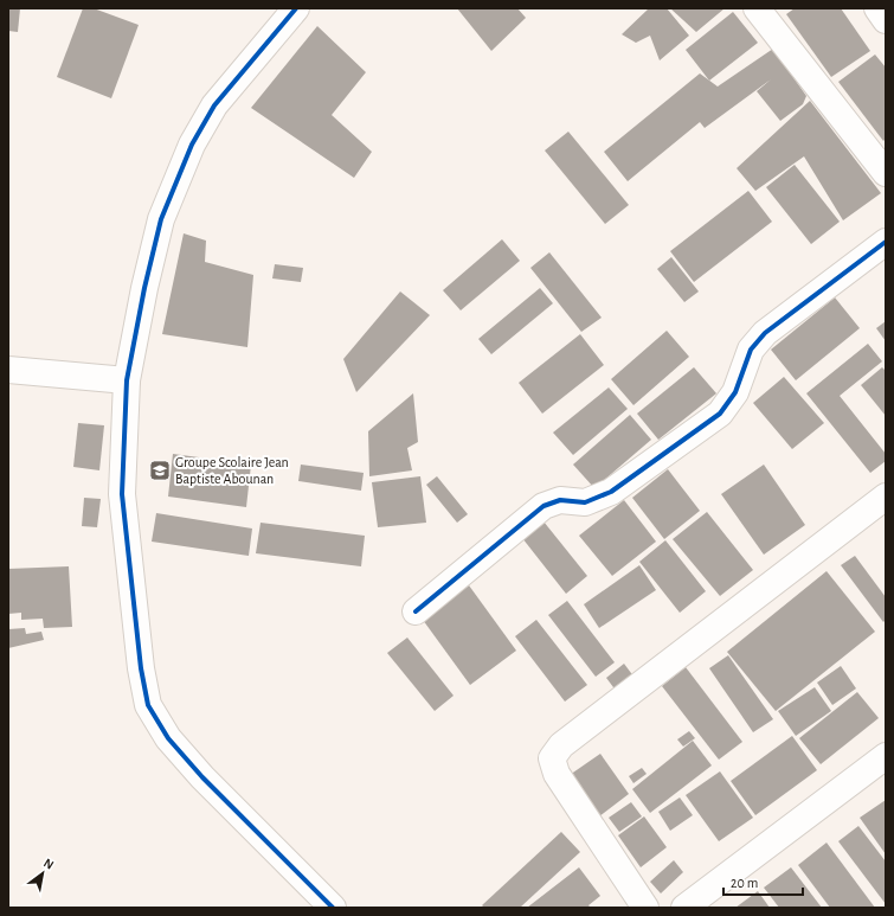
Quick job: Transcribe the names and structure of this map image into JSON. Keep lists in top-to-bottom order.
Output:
{
  "places": {
    "school or university": ["Groupe Scolaire Jean Baptiste Abounan"]
  },
  "scale_bar": "20 m",
  "north": "top right"
}
